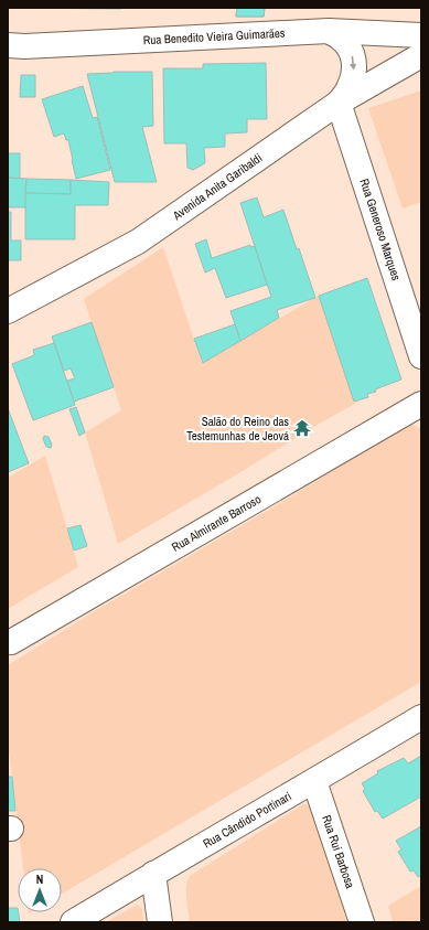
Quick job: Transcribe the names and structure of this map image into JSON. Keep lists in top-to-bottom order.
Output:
{
  "streets": {
    "street": [
      "Rua Benedito Vieira Guimarães",
      "Avenida Anita Garibaldi",
      "Rua Generoso Marques",
      "Rua Almirante Barroso",
      "Rua Cândido Portinari",
      "Rua Rui Barbosa"
    ]
  },
  "crossings": [
    ["Avenida Anita Garibaldi", "Rua Generoso Marques"],
    ["Rua Cândido Portinari", "Rua Rui Barbosa"]
  ],
  "places": {
    "temple": ["Salão do Reino das Testemunhas de Jeová"]
  },
  "north": "top"
}
